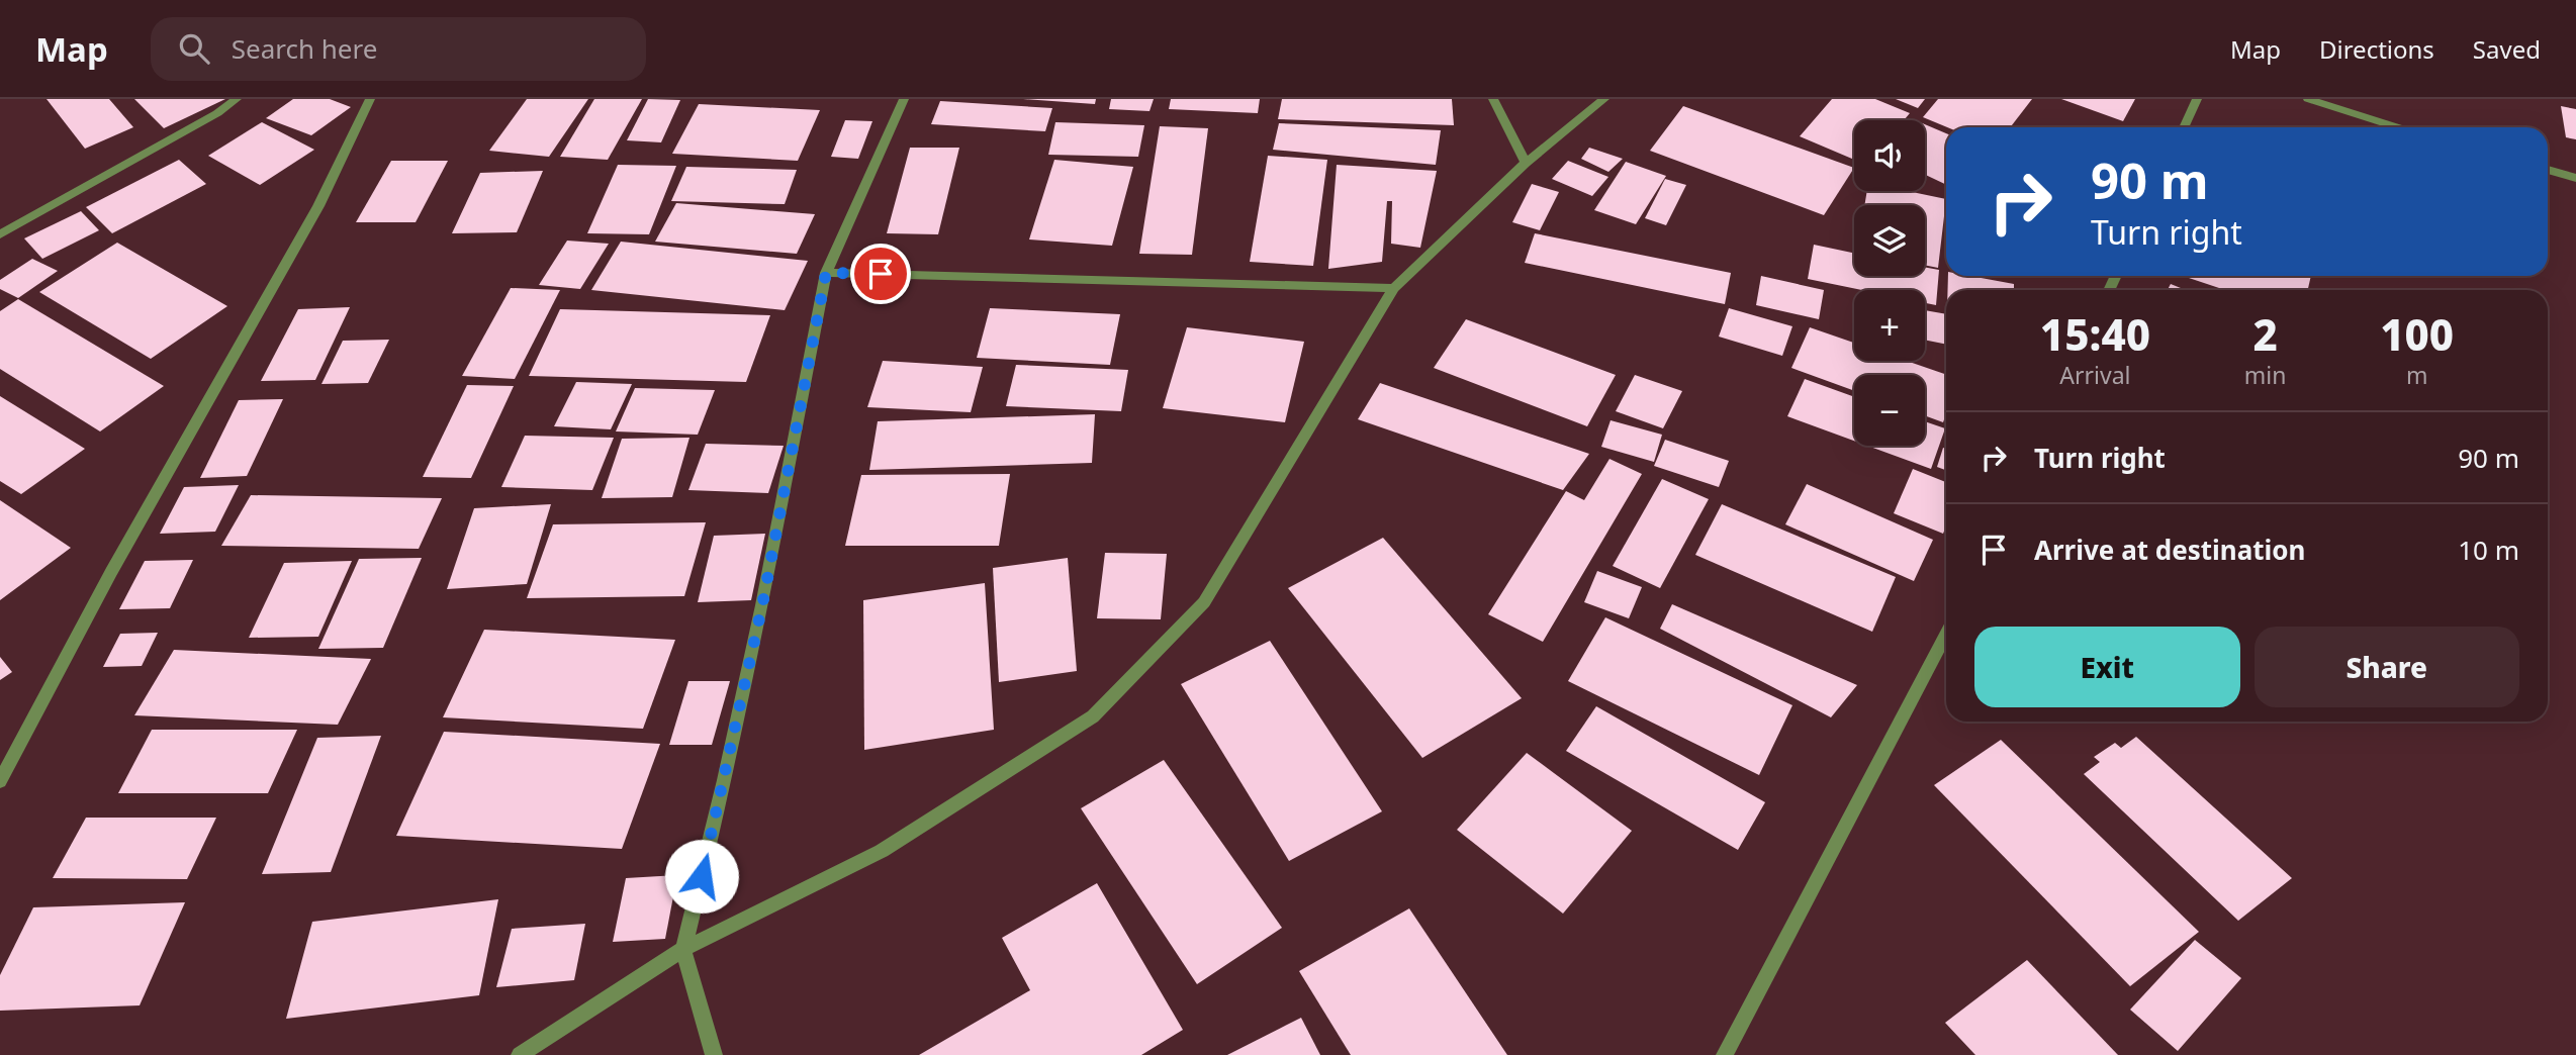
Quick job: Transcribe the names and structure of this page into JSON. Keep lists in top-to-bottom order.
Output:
{
  "page": {
    "header": "Map",
    "search": "Search here",
    "nav": ["Map", "Directions", "Saved"],
    "map_buttons": ["+", "−"],
    "turn": ["90 m", "Turn right"],
    "eta": [
      "15:40",
      "Arrival",
      "2",
      "min",
      "100",
      "m"
    ],
    "list": [
      {
        "name": "Turn right",
        "value": "90 m"
      },
      {
        "name": "Arrive at destination",
        "value": "10 m"
      }
    ],
    "buttons": ["Exit", "Share"]
  }
}
